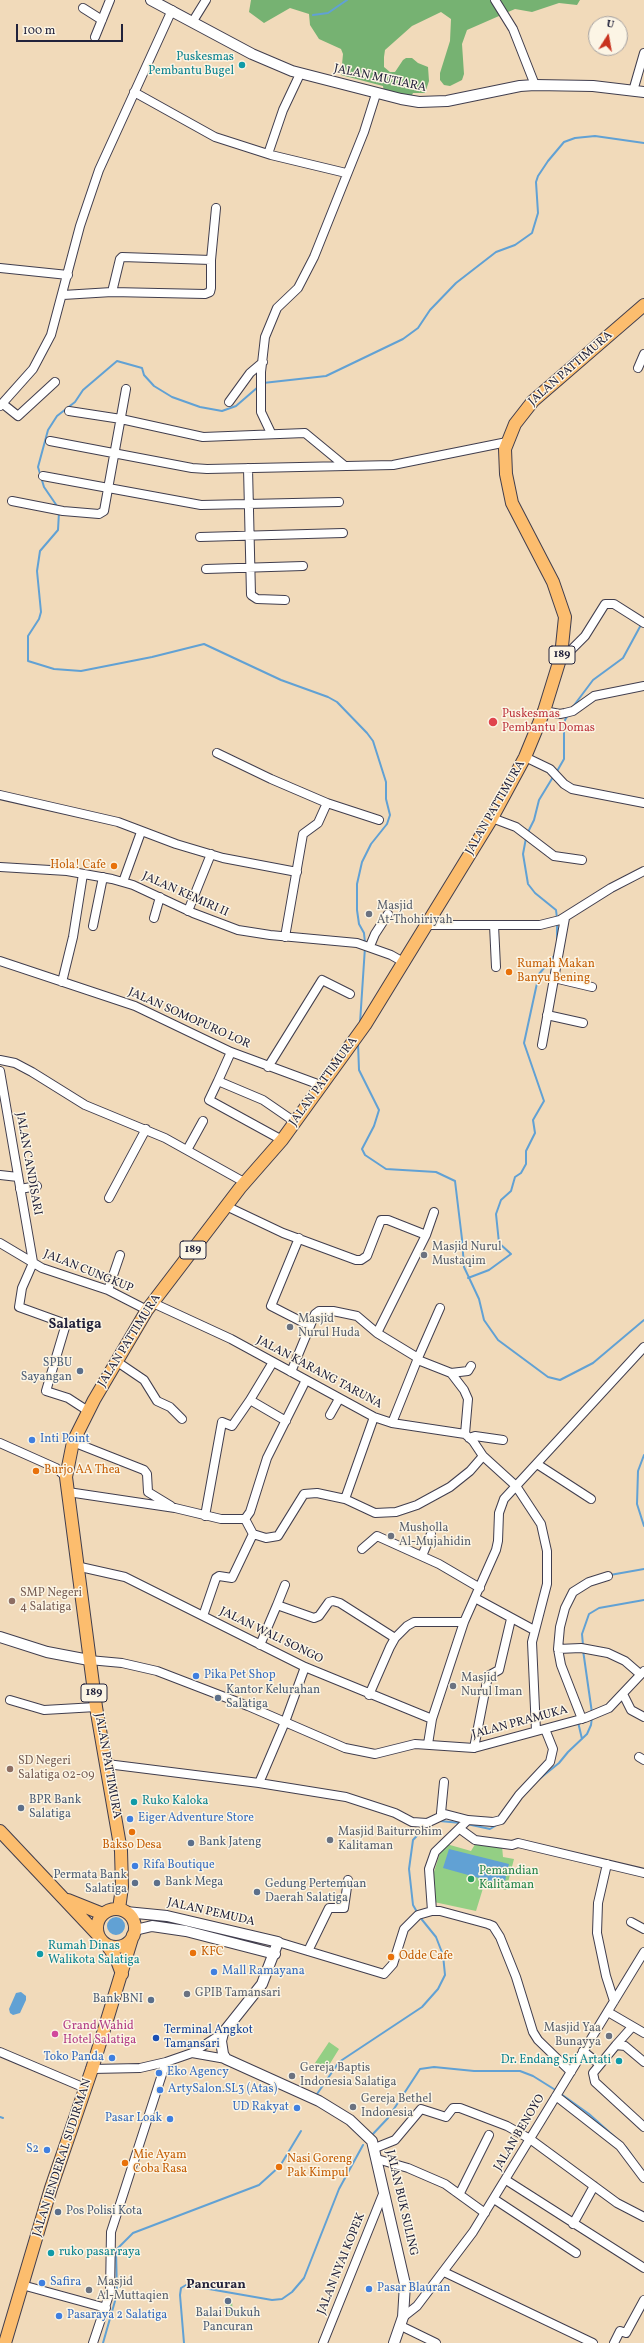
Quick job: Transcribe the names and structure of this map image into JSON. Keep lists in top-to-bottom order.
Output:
{
  "streets": {
    "main road": ["JALAN PATTIMURA", "189", "JALAN JENDERAL SUDIRMAN"],
    "street": [
      "JALAN MUTIARA",
      "JALAN KEMIRI II",
      "JALAN SOMOPURO LOR",
      "JALAN CANDISARI",
      "JALAN CUNGKUP",
      "JALAN KARANG TARUNA",
      "JALAN WALI SONGO",
      "JALAN PRAMUKA",
      "JALAN PEMUDA",
      "JALAN BENOYO",
      "JALAN BUK SULING",
      "JALAN NYAI KOPEK"
    ]
  },
  "crossings": [
    ["JALAN PATTIMURA", "JALAN KEMIRI II"],
    ["JALAN PATTIMURA", "JALAN SOMOPURO LOR"],
    ["JALAN PATTIMURA", "JALAN CUNGKUP"],
    ["JALAN PATTIMURA", "JALAN KARANG TARUNA"],
    ["JALAN PATTIMURA", "JALAN WALI SONGO"],
    ["JALAN PATTIMURA", "JALAN PRAMUKA"],
    ["JALAN PATTIMURA", "JALAN PEMUDA"],
    ["JALAN PATTIMURA", "JALAN JENDERAL SUDIRMAN"],
    ["JALAN CANDISARI", "JALAN CUNGKUP"],
    ["JALAN CUNGKUP", "JALAN KARANG TARUNA"],
    ["JALAN PEMUDA", "JALAN JENDERAL SUDIRMAN"],
    ["JALAN BENOYO", "JALAN BUK SULING"],
    ["JALAN BUK SULING", "JALAN NYAI KOPEK"]
  ],
  "districts": ["Salatiga", "Pancuran"],
  "places": [
    "Puskesmas Pembantu Bugel",
    "Puskesmas Pembantu Domas",
    "Hola! Cafe",
    "Masjid At-Thohiriyah",
    "Rumah Makan Banyu Bening",
    "Masjid Nurul Mustaqim",
    "Masjid Nurul Huda",
    "SPBU Sayangan",
    "Inti Point",
    "Burjo AA Thea",
    "Musholla Al-Mujahidin",
    "SMP Negeri 4 Salatiga",
    "Pika Pet Shop",
    "Masjid Nurul Iman",
    "Kantor Kelurahan Salatiga",
    "SD Negeri Salatiga 02-09",
    "Ruko Kaloka",
    "BPR Bank Salatiga",
    "Eiger Adventure Store",
    "Bakso Desa",
    "Masjid Baiturrohim Kalitaman",
    "Bank Jateng",
    "Rifa Boutique",
    "Pemandian Kalitaman",
    "Permata Bank Salatiga",
    "Bank Mega",
    "Gedung Pertemuan Daerah Salatiga",
    "KFC",
    "Rumah Dinas Walikota Salatiga",
    "Odde Cafe",
    "Mall Ramayana",
    "GPIB Tamansari",
    "Bank BNI",
    "Grand Wahid Hotel Salatiga",
    "Masjid Yaa Bunayya",
    "Terminal Angkot Tamansari",
    "Toko Panda",
    "Dr. Endang Sri Artati",
    "Eko Agency",
    "Gereja Baptis Indonesia Salatiga",
    "ArtySalon.SL3 (Atas)",
    "Gereja Bethel Indonesia",
    "UD Rakyat",
    "Pasar Loak",
    "S2",
    "Mie Ayam Coba Rasa",
    "Nasi Goreng Pak Kimpul",
    "Pos Polisi Kota",
    "ruko pasar raya",
    "Safira",
    "Pasar Blauran",
    "Masjid Al-Muttaqien",
    "Balai Dukuh Pancuran",
    "Pasaraya 2 Salatiga"
  ],
  "scale_bar": "100 m",
  "north": "top"
}
